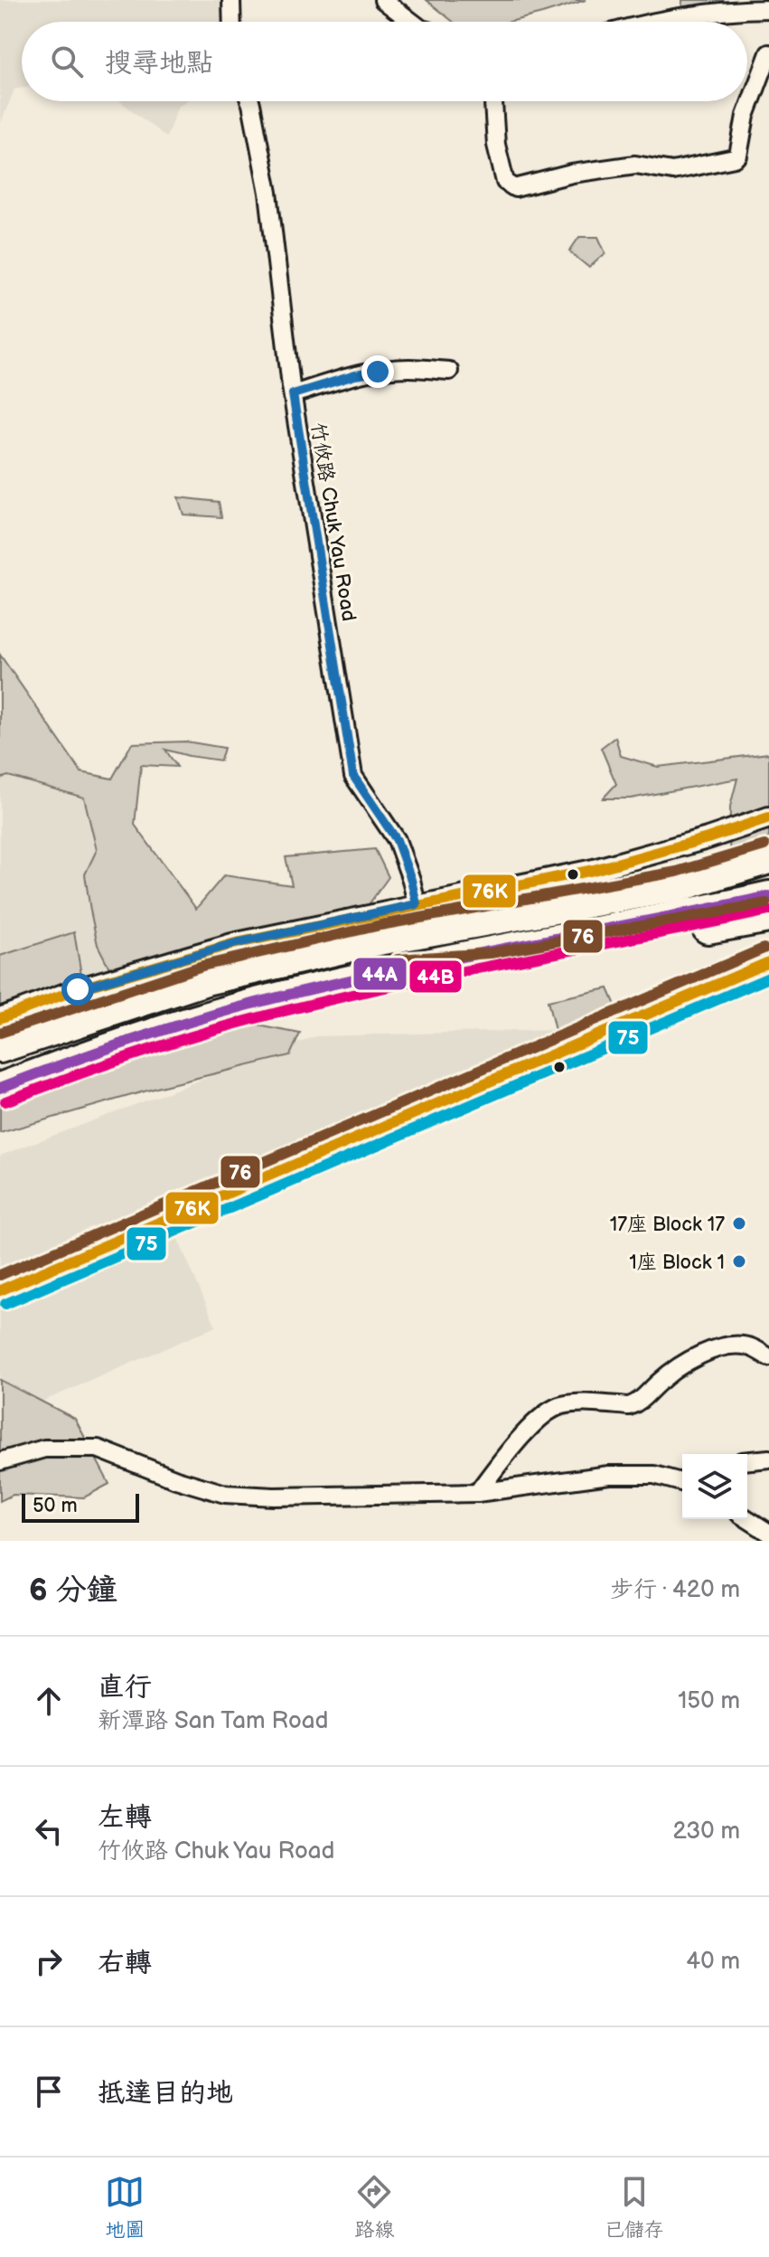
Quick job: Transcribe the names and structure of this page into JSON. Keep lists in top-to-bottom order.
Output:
{
  "streets": {
    "street": ["竹攸路 Chuk Yau Road"]
  },
  "places": ["17座 Block 17", "1座 Block 1"],
  "lines": [
    "transit line 76K",
    "transit line 76",
    "transit line 44A",
    "transit line 44B",
    "transit line 75"
  ],
  "scale_bar": "50 m",
  "page": {
    "search": "搜尋地點",
    "scale": "50 m",
    "heading": ["6 分鐘", "步行 · 420 m"],
    "list": [
      ["直行", "新潭路 San Tam Road", "150 m"],
      ["左轉", "竹攸路 Chuk Yau Road", "230 m"],
      ["右轉", "40 m"],
      "抵達目的地"
    ],
    "nav": ["地圖", "路線", "已儲存"]
  }
}
